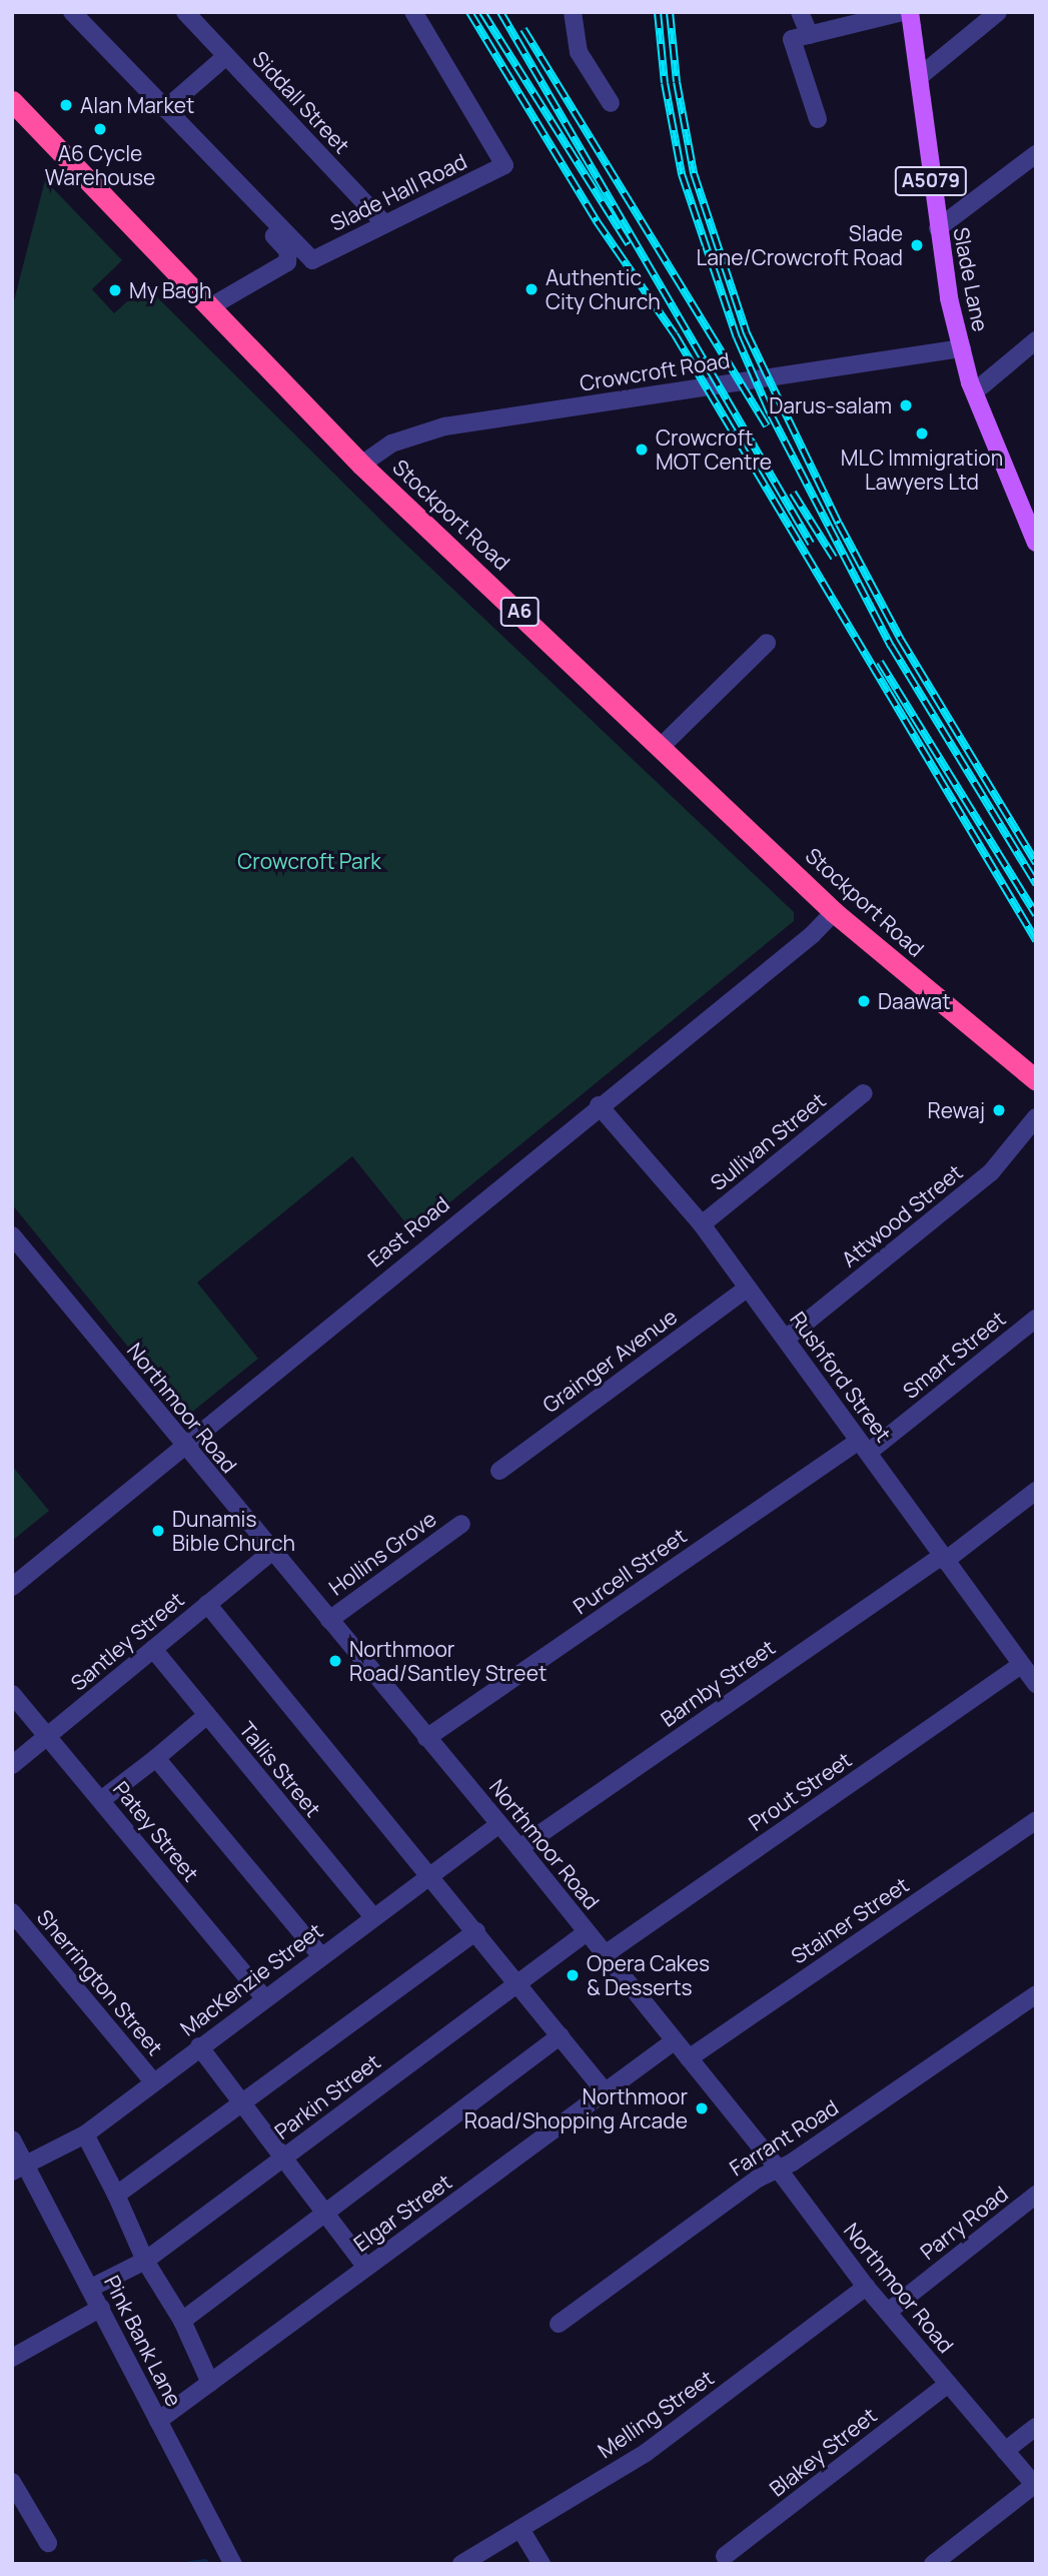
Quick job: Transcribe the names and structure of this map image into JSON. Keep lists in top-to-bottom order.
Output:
{
  "streets": {
    "highway": ["Stockport Road", "A6"],
    "main road": ["A5079", "Slade Lane"],
    "street": [
      "Siddall Street",
      "Slade Hall Road",
      "Crowcroft Road",
      "Sullivan Street",
      "Attwood Street",
      "East Road",
      "Smart Street",
      "Grainger Avenue",
      "Rushford Street",
      "Northmoor Road",
      "Hollins Grove",
      "Purcell Street",
      "Santley Street",
      "Barnby Street",
      "Tallis Street",
      "Prout Street",
      "Patey Street",
      "Stainer Street",
      "MacKenzie Street",
      "Sherrington Street",
      "Parkin Street",
      "Farrant Road",
      "Elgar Street",
      "Parry Road",
      "Pink Bank Lane",
      "Melling Street",
      "Blakey Street"
    ]
  },
  "crossings": [
    ["Siddall Street", "Slade Hall Road"],
    ["Slade Lane", "Crowcroft Road"],
    ["Crowcroft Road", "Stockport Road"],
    ["Stockport Road", "East Road"],
    ["Sullivan Street", "Rushford Street"],
    ["Attwood Street", "Rushford Street"],
    ["East Road", "Rushford Street"],
    ["East Road", "Northmoor Road"],
    ["Smart Street", "Rushford Street"],
    ["Smart Street", "Purcell Street"],
    ["Grainger Avenue", "Rushford Street"],
    ["Rushford Street", "Purcell Street"],
    ["Rushford Street", "Barnby Street"],
    ["Rushford Street", "Prout Street"],
    ["Northmoor Road", "Hollins Grove"],
    ["Northmoor Road", "Purcell Street"],
    ["Northmoor Road", "Santley Street"],
    ["Northmoor Road", "Barnby Street"],
    ["Northmoor Road", "Prout Street"],
    ["Northmoor Road", "Stainer Street"],
    ["Northmoor Road", "MacKenzie Street"],
    ["Northmoor Road", "Parkin Street"],
    ["Northmoor Road", "Farrant Road"],
    ["Northmoor Road", "Elgar Street"],
    ["Northmoor Road", "Parry Road"],
    ["Northmoor Road", "Melling Street"],
    ["Northmoor Road", "Blakey Street"],
    ["Santley Street", "Tallis Street"],
    ["Santley Street", "Patey Street"],
    ["Tallis Street", "MacKenzie Street"],
    ["Patey Street", "MacKenzie Street"],
    ["MacKenzie Street", "Sherrington Street"],
    ["MacKenzie Street", "Pink Bank Lane"],
    ["Parkin Street", "Pink Bank Lane"],
    ["Elgar Street", "Pink Bank Lane"]
  ],
  "parks": ["Crowcroft Park"],
  "places": [
    "Alan Market",
    "A6 Cycle Warehouse",
    "Slade Lane/Crowcroft Road",
    "Authentic City Church",
    "My Bagh",
    "Darus-salam",
    "MLC Immigration Lawyers Ltd",
    "Crowcroft MOT Centre",
    "Daawat",
    "Rewaj",
    "Dunamis Bible Church",
    "Northmoor Road/Santley Street",
    "Opera Cakes & Desserts",
    "Northmoor Road/Shopping Arcade"
  ]
}
